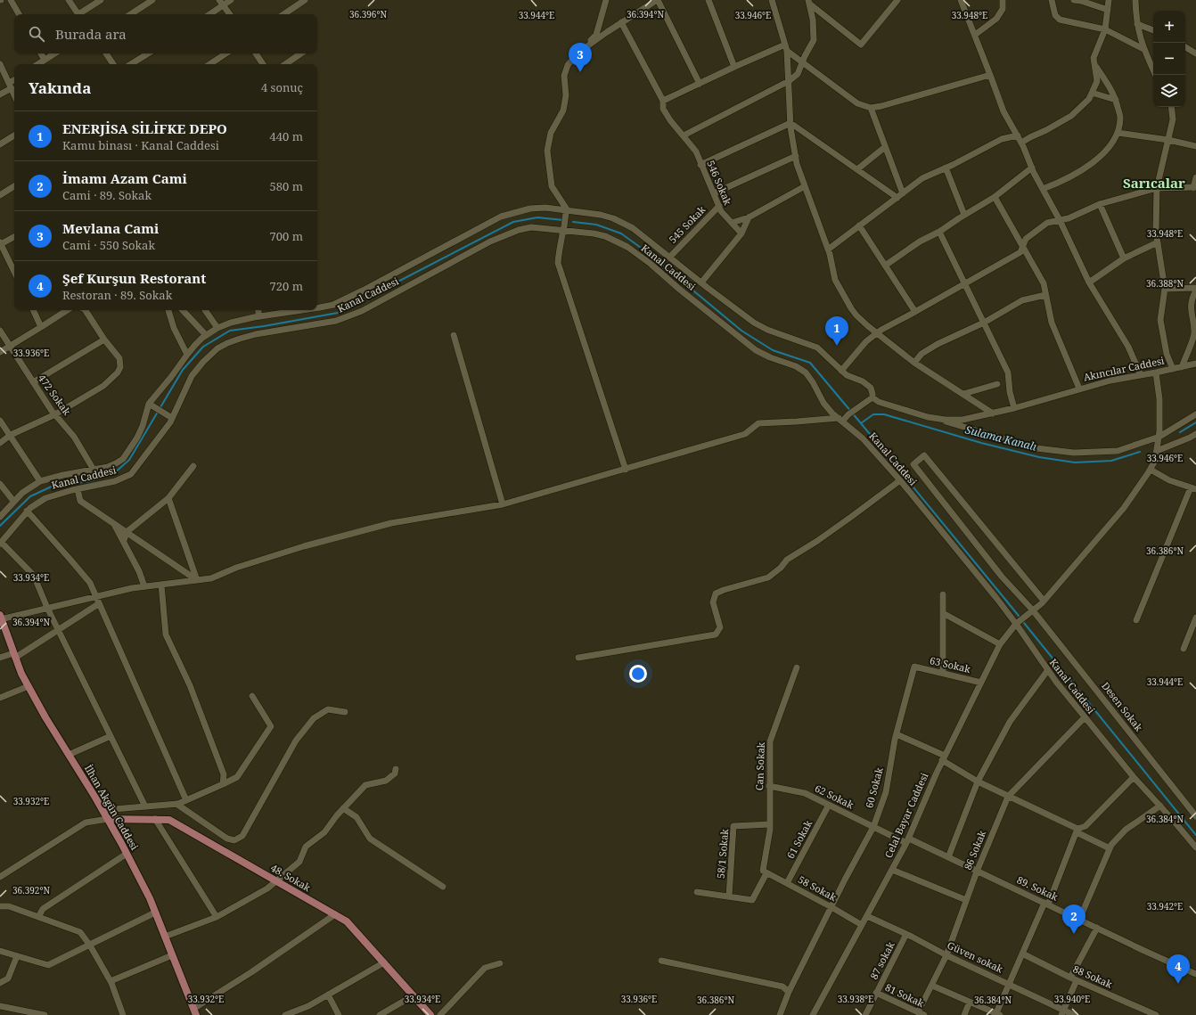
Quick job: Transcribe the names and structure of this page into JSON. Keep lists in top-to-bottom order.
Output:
{
  "streets": {
    "main road": ["İlhan Akgün Caddesi", "48. Sokak"],
    "street": [
      "546 Sokak",
      "545 Sokak",
      "Kanal Caddesi",
      "Akıncılar Caddesi",
      "472 Sokak",
      "63 Sokak",
      "Desen Sokak",
      "Can Sokak",
      "60 Sokak",
      "62 Sokak",
      "Celal Bayar Caddesi",
      "61 Sokak",
      "86 Sokak",
      "58/1 Sokak",
      "58 Sokak",
      "89. Sokak",
      "Güven sokak",
      "87 sokak",
      "88 Sokak",
      "81 Sokak"
    ]
  },
  "crossings": [
    ["546 Sokak", "545 Sokak"],
    ["Kanal Caddesi", "Celal Bayar Caddesi"],
    ["Kanal Caddesi", "86 Sokak"],
    ["Akıncılar Caddesi", "Celal Bayar Caddesi"],
    ["63 Sokak", "60 Sokak"],
    ["63 Sokak", "Celal Bayar Caddesi"],
    ["Desen Sokak", "Celal Bayar Caddesi"],
    ["Can Sokak", "62 Sokak"],
    ["Can Sokak", "58/1 Sokak"],
    ["Can Sokak", "58 Sokak"],
    ["60 Sokak", "62 Sokak"],
    ["60 Sokak", "58 Sokak"],
    ["62 Sokak", "Celal Bayar Caddesi"],
    ["62 Sokak", "61 Sokak"],
    ["62 Sokak", "89. Sokak"],
    ["İlhan Akgün Caddesi", "48. Sokak"],
    ["Celal Bayar Caddesi", "58 Sokak"],
    ["Celal Bayar Caddesi", "89. Sokak"],
    ["Celal Bayar Caddesi", "Güven sokak"],
    ["61 Sokak", "58 Sokak"],
    ["86 Sokak", "89. Sokak"],
    ["86 Sokak", "Güven sokak"],
    ["86 Sokak", "81 Sokak"],
    ["Güven sokak", "87 sokak"],
    ["87 sokak", "81 Sokak"]
  ],
  "districts": ["Sarıcalar"],
  "water": ["Sulama Kanalı"],
  "page": {
    "map_buttons": ["+", "−"],
    "search": "Burada ara",
    "pins": [
      "3",
      "1",
      "2",
      "4"
    ],
    "heading": ["Yakında", "4 sonuç"],
    "list": [
      {
        "mark": "1",
        "name": "ENERJİSA SİLİFKE DEPO",
        "note": "Kamu binası · Kanal Caddesi",
        "value": "440 m"
      },
      {
        "mark": "2",
        "name": "İmamı Azam Cami",
        "note": "Cami · 89. Sokak",
        "value": "580 m"
      },
      {
        "mark": "3",
        "name": "Mevlana Cami",
        "note": "Cami · 550 Sokak",
        "value": "700 m"
      },
      {
        "mark": "4",
        "name": "Şef Kurşun Restorant",
        "note": "Restoran · 89. Sokak",
        "value": "720 m"
      }
    ]
  },
  "coordinates": [
    "36.396°N",
    "36.394°N",
    "33.944°E",
    "33.946°E",
    "33.948°E",
    "36.388°N",
    "33.936°E",
    "36.386°N",
    "33.934°E",
    "33.932°E",
    "36.384°N",
    "36.392°N",
    "33.942°E",
    "33.938°E",
    "33.940°E"
  ]
}
